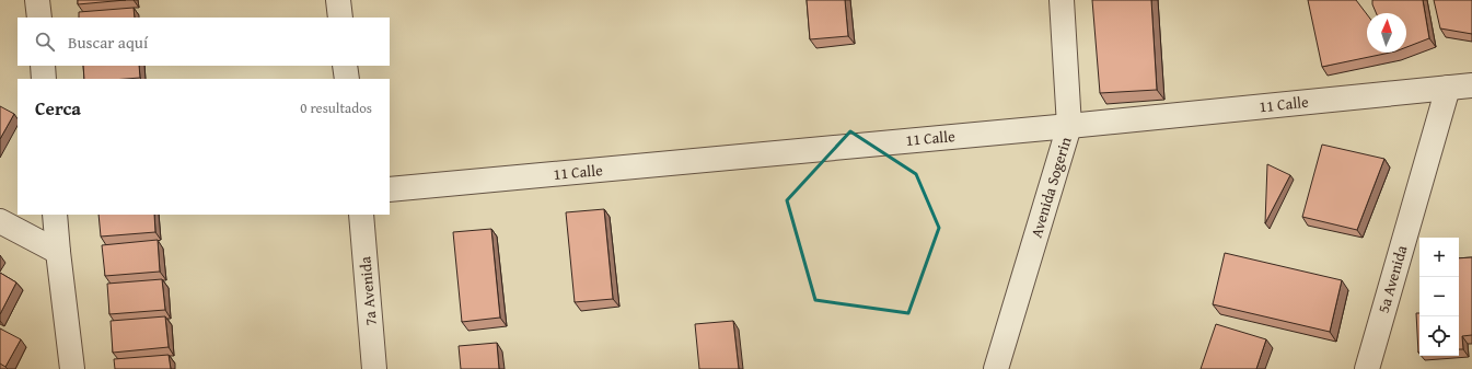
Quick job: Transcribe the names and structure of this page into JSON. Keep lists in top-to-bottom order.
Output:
{
  "streets": {
    "street": [
      "11 Calle",
      "Avenida Sogerin",
      "5a Avenida",
      "7a Avenida"
    ]
  },
  "crossings": [
    ["11 Calle", "Avenida Sogerin"],
    ["11 Calle", "5a Avenida"]
  ],
  "north": "top",
  "page": {
    "search": "Buscar aquí",
    "heading": ["Cerca", "0 resultados"],
    "map_buttons": ["+", "−"]
  }
}
